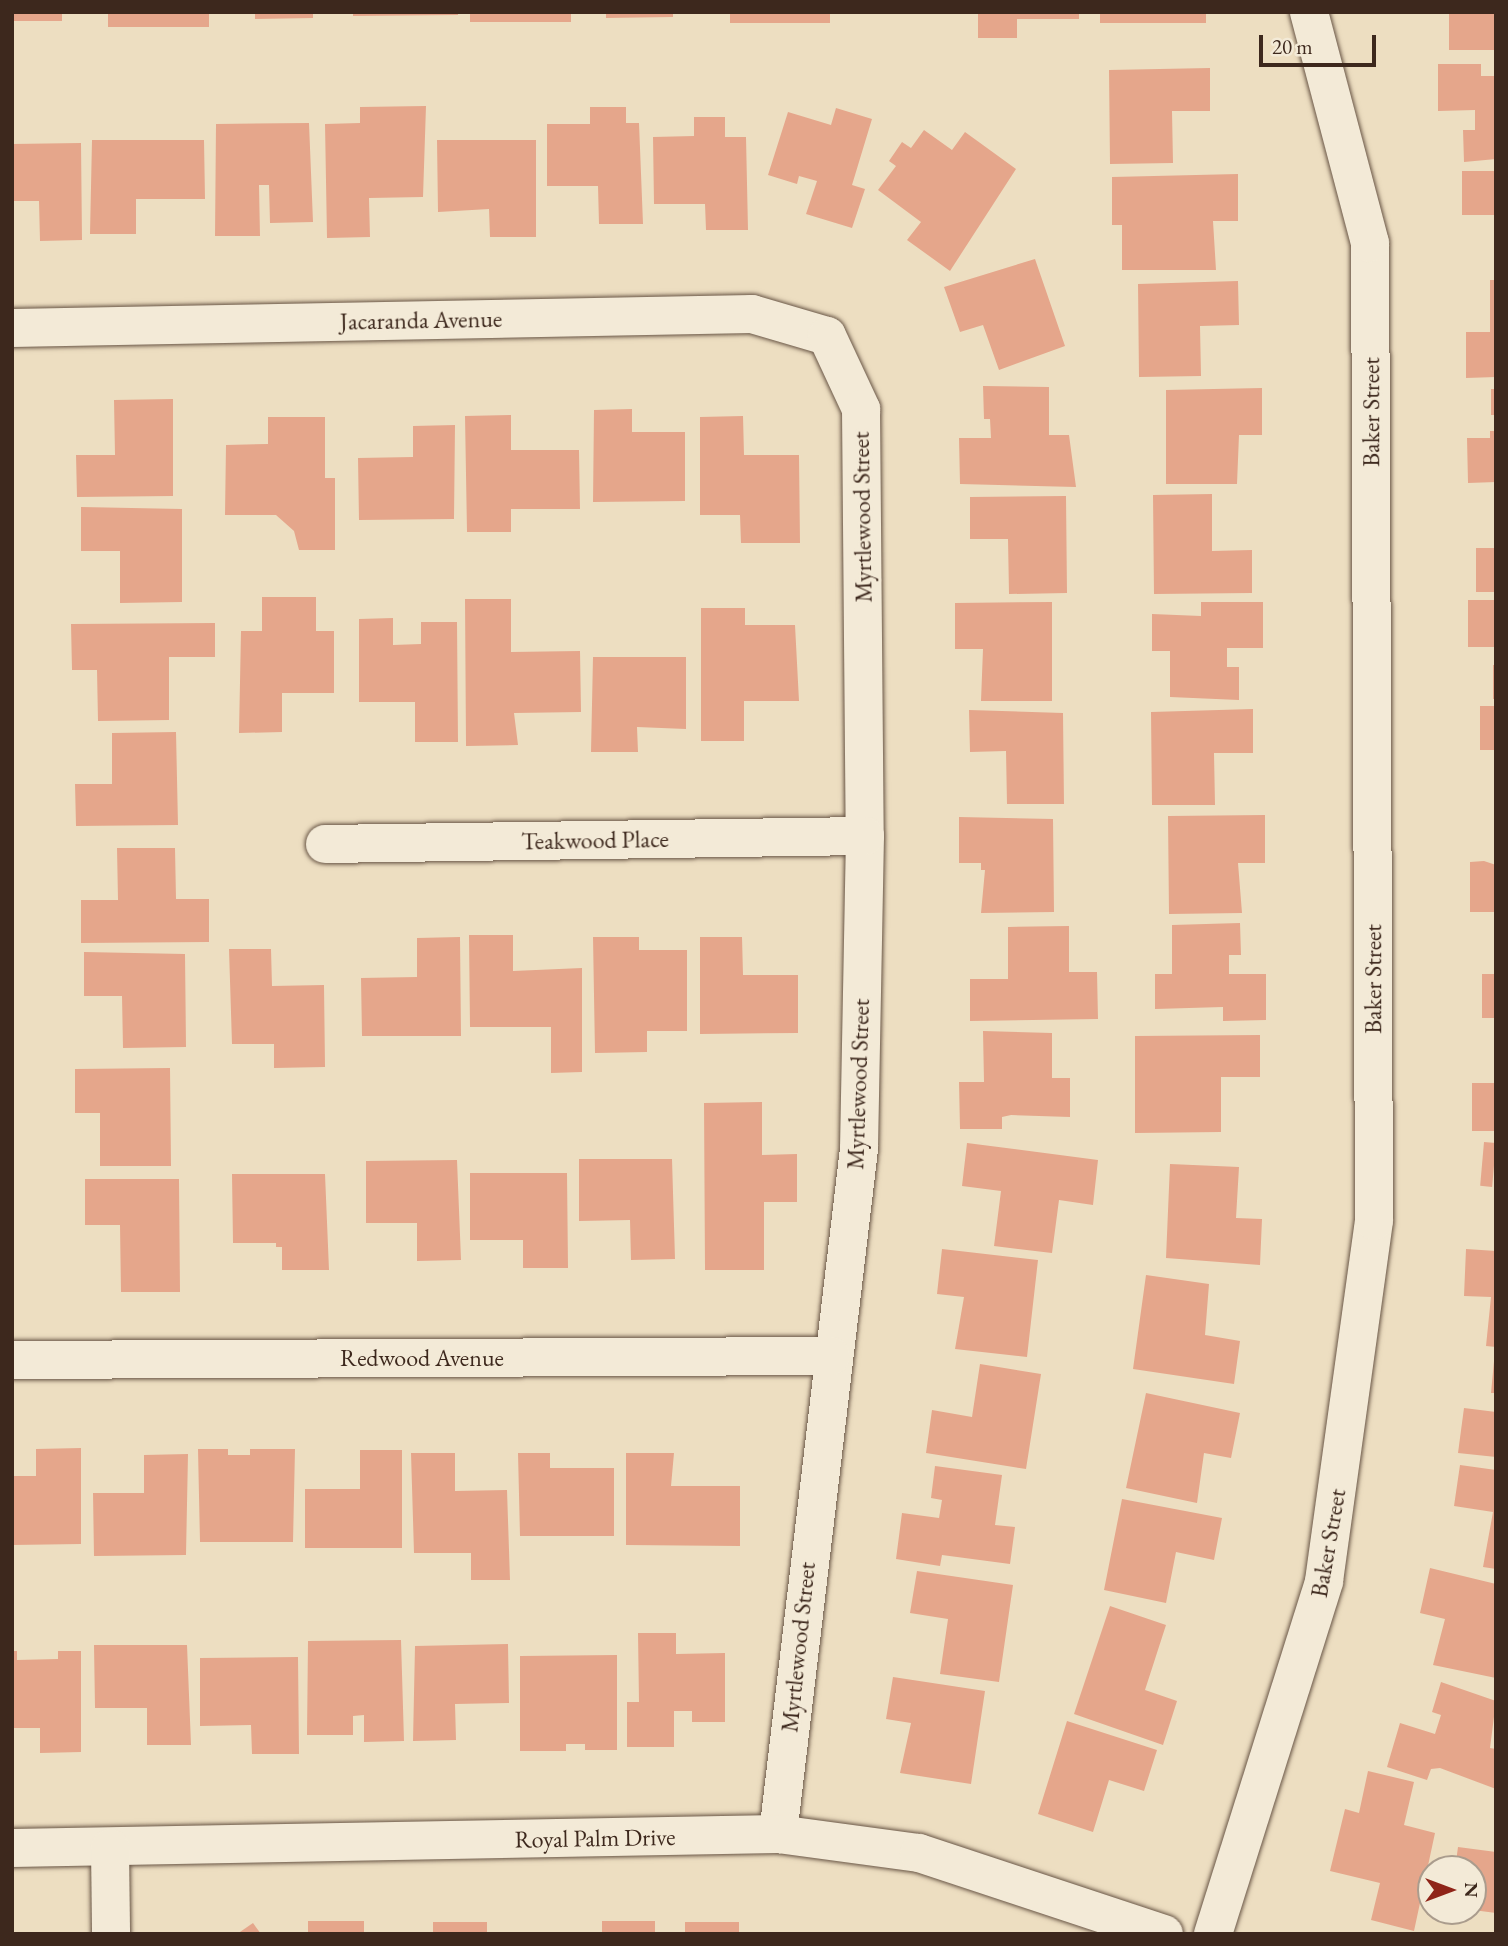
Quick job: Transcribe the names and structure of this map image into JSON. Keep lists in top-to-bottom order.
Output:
{
  "streets": {
    "street": [
      "Jacaranda Avenue",
      "Baker Street",
      "Myrtlewood Street",
      "Teakwood Place",
      "Redwood Avenue",
      "Royal Palm Drive"
    ]
  },
  "crossings": [
    ["Jacaranda Avenue", "Myrtlewood Street"],
    ["Myrtlewood Street", "Teakwood Place"],
    ["Myrtlewood Street", "Redwood Avenue"],
    ["Myrtlewood Street", "Royal Palm Drive"]
  ],
  "scale_bar": "20 m",
  "north": "right"
}
